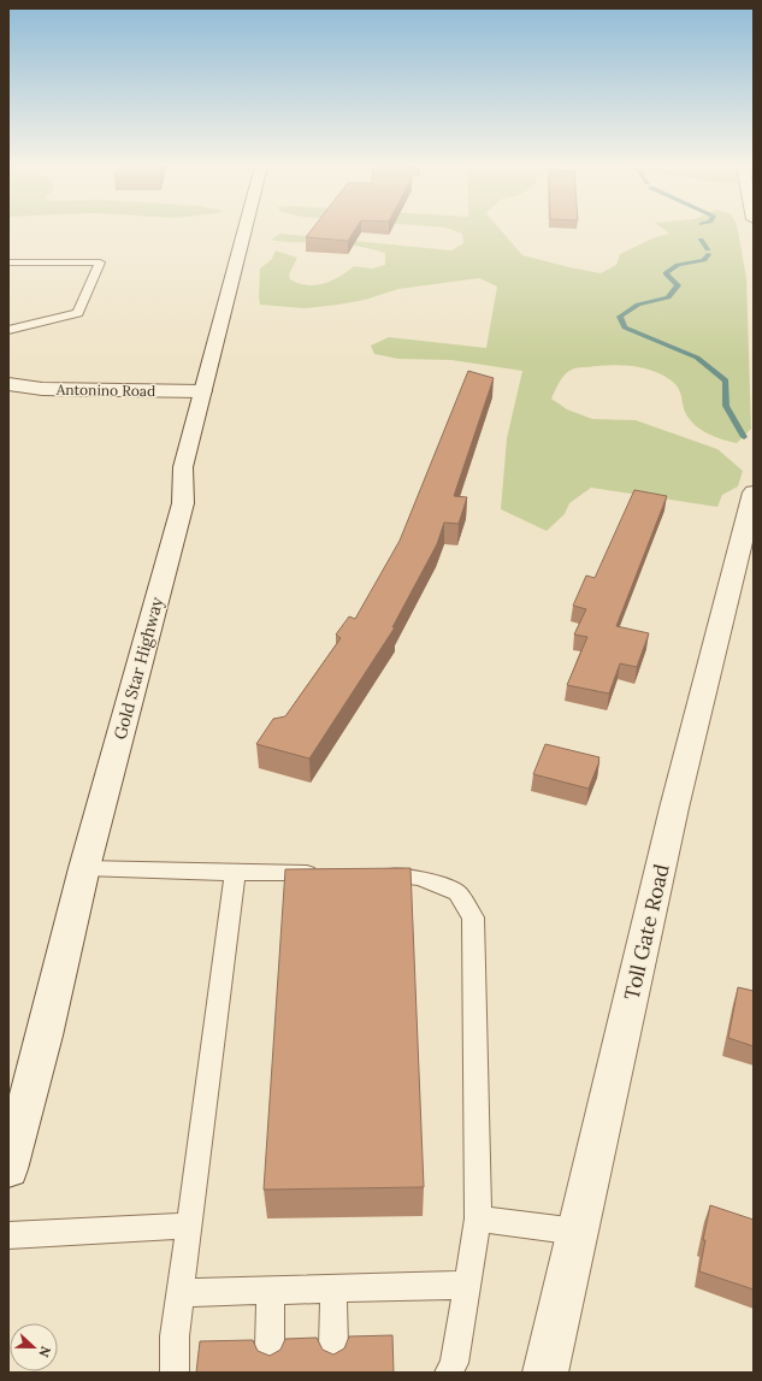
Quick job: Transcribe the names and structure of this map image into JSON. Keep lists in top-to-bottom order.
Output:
{
  "streets": {
    "main road": ["Antonino Road", "Gold Star Highway", "Toll Gate Road"]
  },
  "crossings": [
    ["Antonino Road", "Gold Star Highway"]
  ],
  "north": "right"
}
